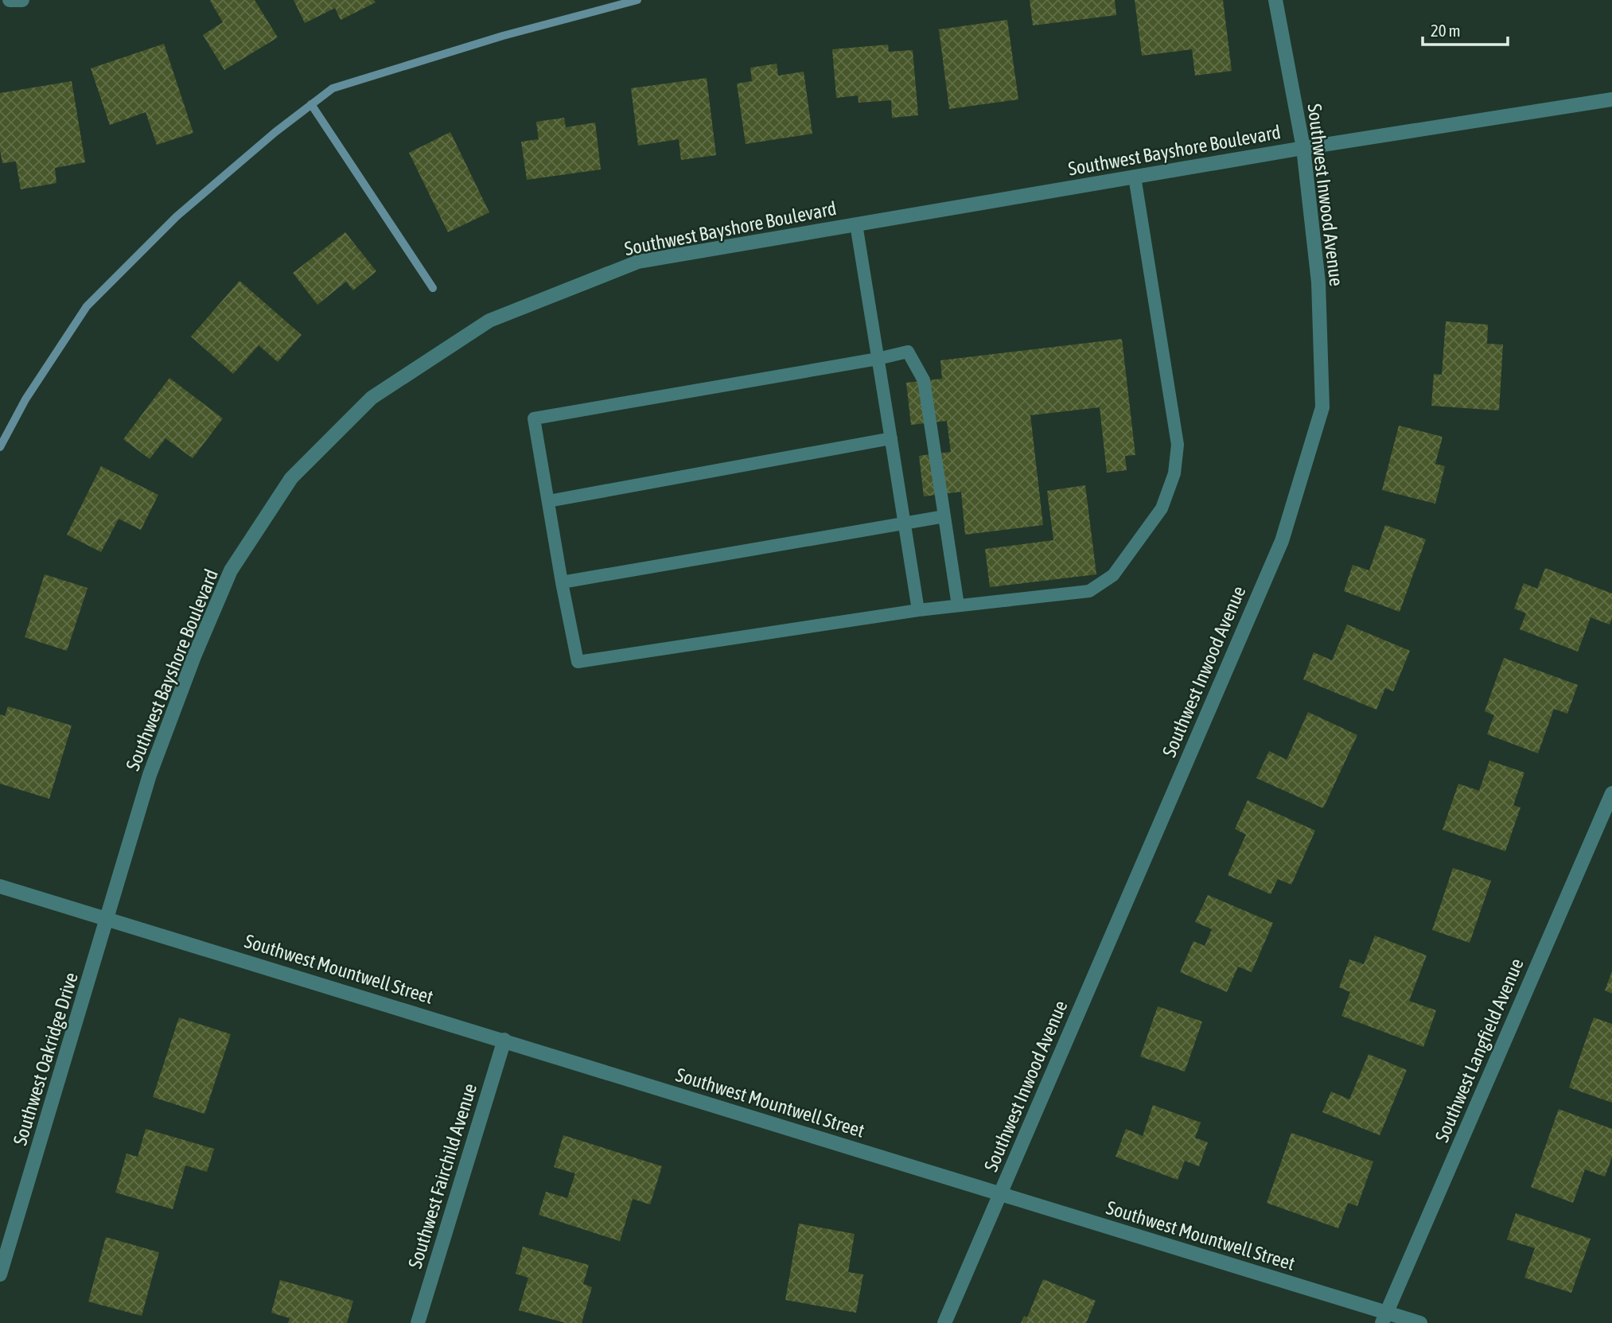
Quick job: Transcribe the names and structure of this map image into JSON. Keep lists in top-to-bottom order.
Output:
{
  "streets": {
    "street": [
      "Southwest Bayshore Boulevard",
      "Southwest Inwood Avenue",
      "Southwest Mountwell Street",
      "Southwest Langfield Avenue",
      "Southwest Oakridge Drive",
      "Southwest Fairchild Avenue"
    ]
  },
  "crossings": [
    ["Southwest Bayshore Boulevard", "Southwest Inwood Avenue"],
    ["Southwest Bayshore Boulevard", "Southwest Mountwell Street"],
    ["Southwest Bayshore Boulevard", "Southwest Oakridge Drive"],
    ["Southwest Inwood Avenue", "Southwest Mountwell Street"],
    ["Southwest Mountwell Street", "Southwest Langfield Avenue"],
    ["Southwest Mountwell Street", "Southwest Oakridge Drive"],
    ["Southwest Mountwell Street", "Southwest Fairchild Avenue"]
  ],
  "scale_bar": "20 m"
}
